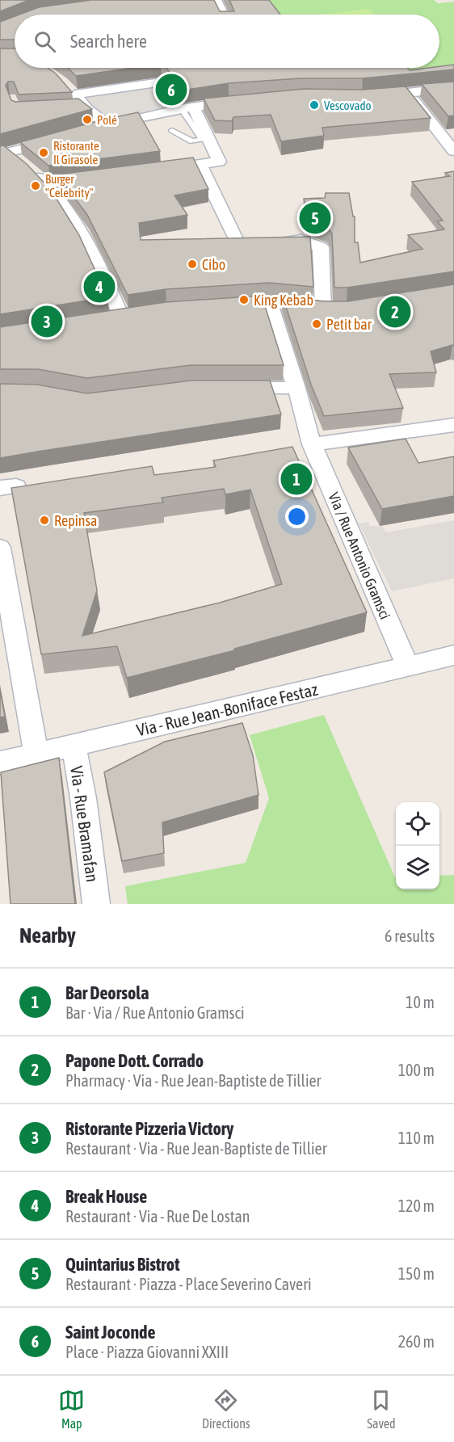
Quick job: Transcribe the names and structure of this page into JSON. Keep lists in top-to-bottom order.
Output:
{
  "streets": {
    "street": ["Via / Rue Antonio Gramsci", "Via - Rue Jean-Boniface Festaz", "Via - Rue Bramafan"]
  },
  "crossings": [
    ["Via / Rue Antonio Gramsci", "Via - Rue Jean-Boniface Festaz"],
    ["Via - Rue Jean-Boniface Festaz", "Via - Rue Bramafan"]
  ],
  "places": [
    "Vescovado",
    "Polé",
    "Ristorante Il Girasole",
    "Burger \"Celebrity\"",
    "Cibo",
    "King Kebab",
    "Petit bar",
    "Repinsa"
  ],
  "page": {
    "search": "Search here",
    "pins": [
      "6",
      "5",
      "4",
      "2",
      "3",
      "1"
    ],
    "heading": ["Nearby", "6 results"],
    "list": [
      {
        "mark": "1",
        "name": "Bar Deorsola",
        "note": "Bar · Via / Rue Antonio Gramsci",
        "value": "10 m"
      },
      {
        "mark": "2",
        "name": "Papone Dott. Corrado",
        "note": "Pharmacy · Via - Rue Jean-Baptiste de Tillier",
        "value": "100 m"
      },
      {
        "mark": "3",
        "name": "Ristorante Pizzeria Victory",
        "note": "Restaurant · Via - Rue Jean-Baptiste de Tillier",
        "value": "110 m"
      },
      {
        "mark": "4",
        "name": "Break House",
        "note": "Restaurant · Via - Rue De Lostan",
        "value": "120 m"
      },
      {
        "mark": "5",
        "name": "Quintarius Bistrot",
        "note": "Restaurant · Piazza - Place Severino Caveri",
        "value": "150 m"
      },
      {
        "mark": "6",
        "name": "Saint Joconde",
        "note": "Place · Piazza Giovanni XXIII",
        "value": "260 m"
      }
    ],
    "nav": ["Map", "Directions", "Saved"]
  }
}
